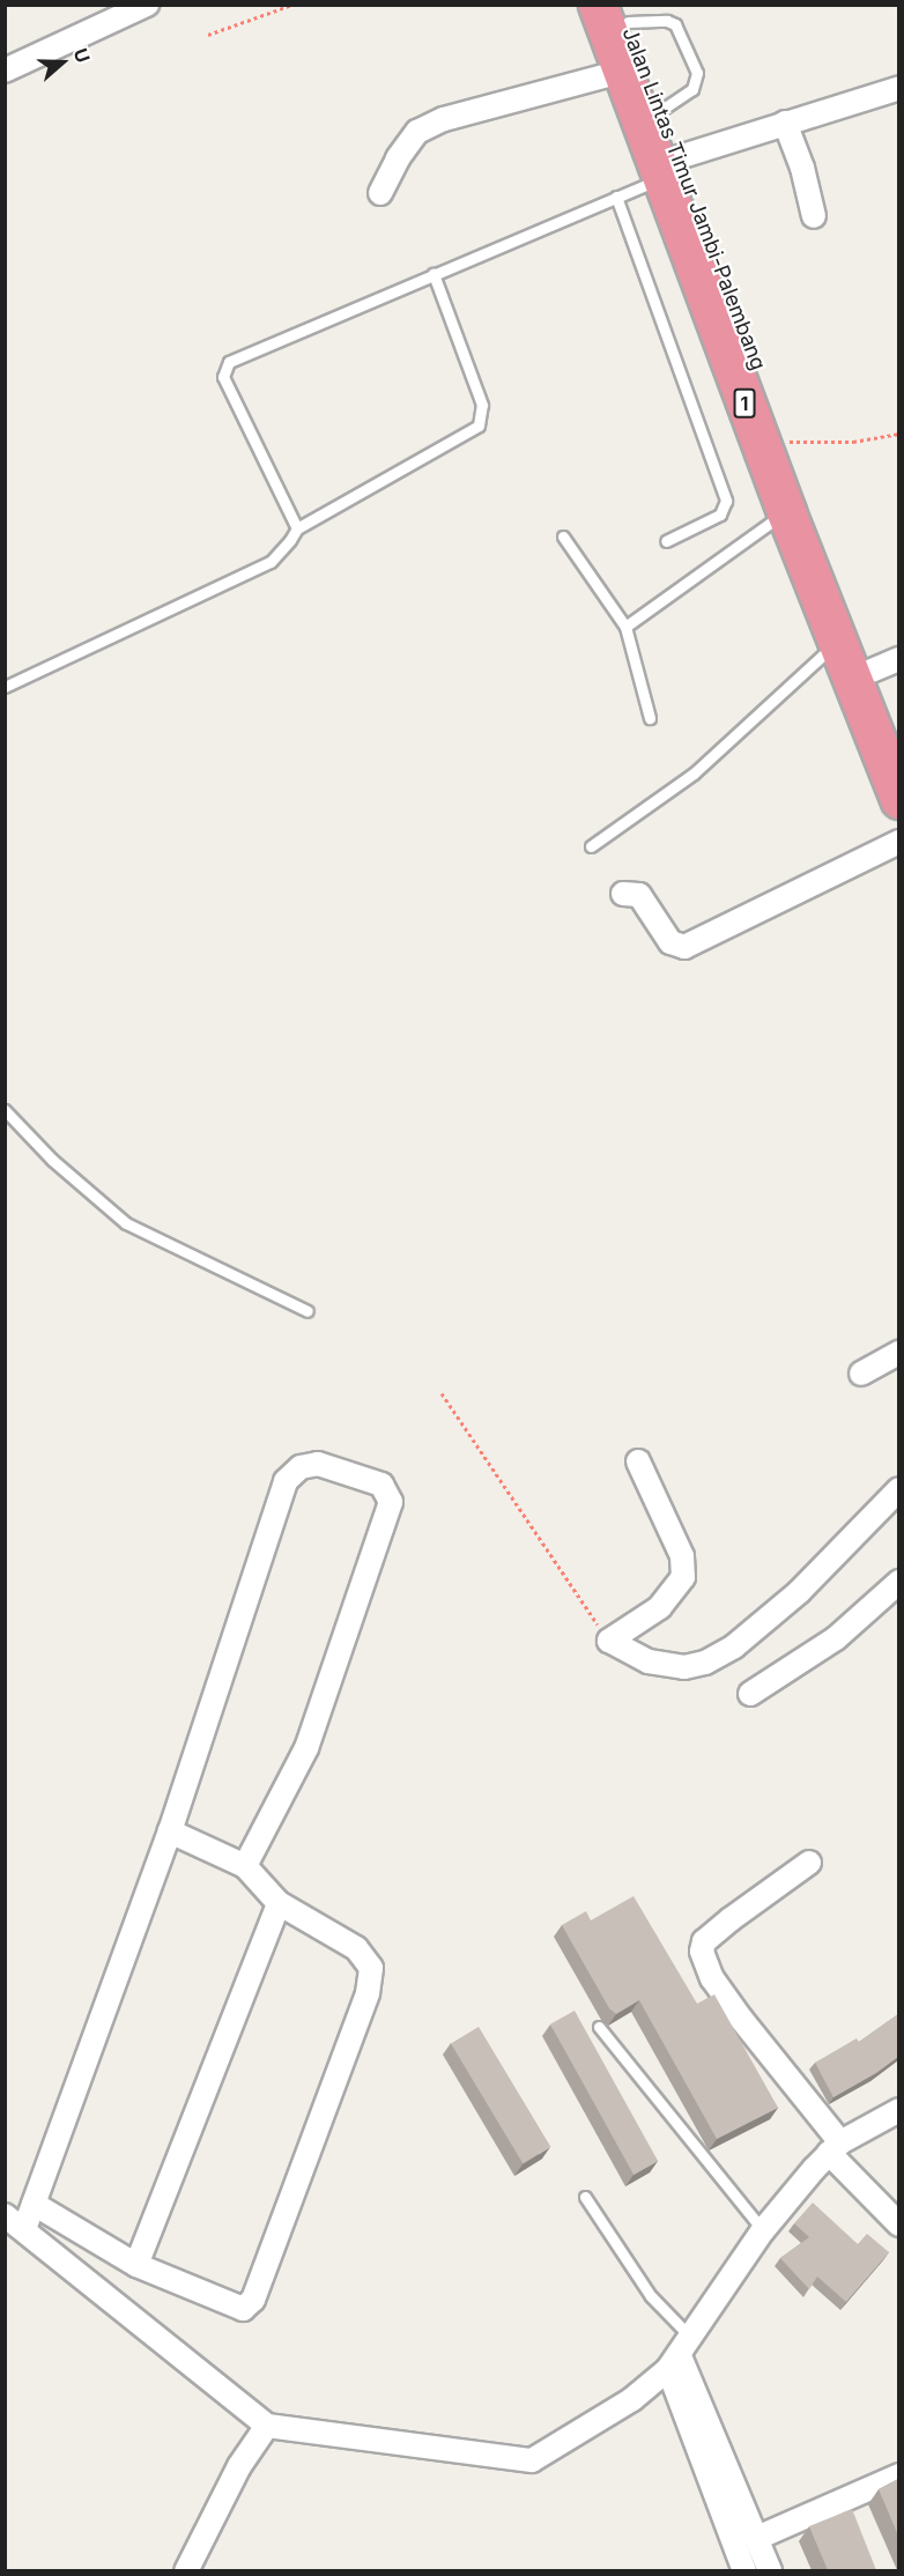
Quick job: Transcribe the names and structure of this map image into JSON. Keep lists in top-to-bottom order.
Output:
{
  "streets": {
    "highway": ["Jalan Lintas Timur Jambi-Palembang", "1"]
  },
  "north": "right"
}
